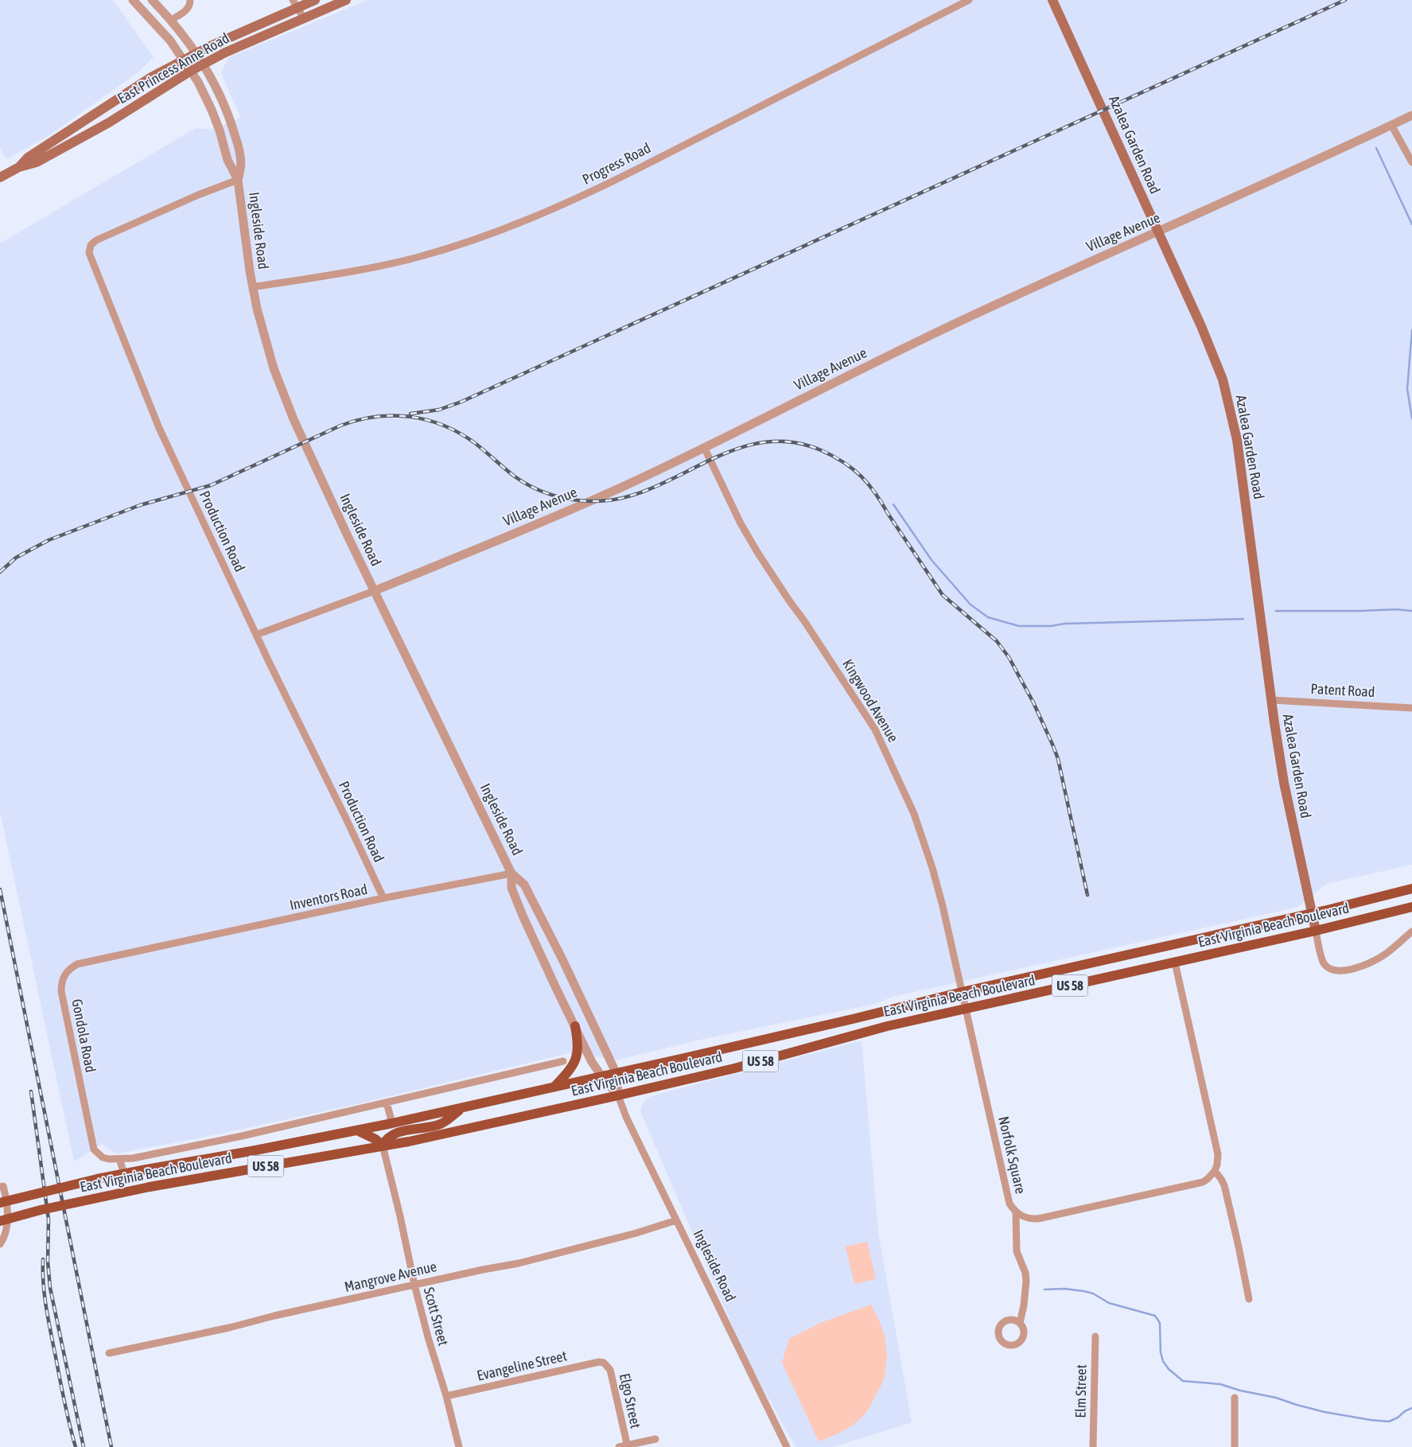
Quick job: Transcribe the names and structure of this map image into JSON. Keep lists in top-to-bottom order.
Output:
{
  "streets": {
    "main road": [
      "East Princess Anne Road",
      "Azalea Garden Road",
      "East Virginia Beach Boulevard",
      "US 58"
    ],
    "street": [
      "Progress Road",
      "Ingleside Road",
      "Village Avenue",
      "Production Road",
      "Patent Road",
      "Kingwood Avenue",
      "Inventors Road",
      "Gondola Road",
      "Norfolk Square",
      "Mangrove Avenue",
      "Scott Street",
      "Evangeline Street",
      "Elm Street",
      "Elgo Street"
    ]
  },
  "crossings": [
    ["East Princess Anne Road", "Ingleside Road"],
    ["Azalea Garden Road", "Village Avenue"],
    ["Azalea Garden Road", "Patent Road"],
    ["Azalea Garden Road", "East Virginia Beach Boulevard"],
    ["Progress Road", "Ingleside Road"],
    ["Ingleside Road", "Village Avenue"],
    ["Ingleside Road", "Production Road"],
    ["Ingleside Road", "Inventors Road"],
    ["Ingleside Road", "East Virginia Beach Boulevard"],
    ["Ingleside Road", "Mangrove Avenue"],
    ["Village Avenue", "Production Road"],
    ["Village Avenue", "Kingwood Avenue"],
    ["Production Road", "Inventors Road"],
    ["Kingwood Avenue", "East Virginia Beach Boulevard"],
    ["Kingwood Avenue", "Norfolk Square"],
    ["Inventors Road", "Gondola Road"],
    ["East Virginia Beach Boulevard", "Gondola Road"],
    ["East Virginia Beach Boulevard", "Norfolk Square"],
    ["East Virginia Beach Boulevard", "Scott Street"],
    ["Mangrove Avenue", "Scott Street"],
    ["Scott Street", "Evangeline Street"],
    ["Evangeline Street", "Elgo Street"]
  ]
}
